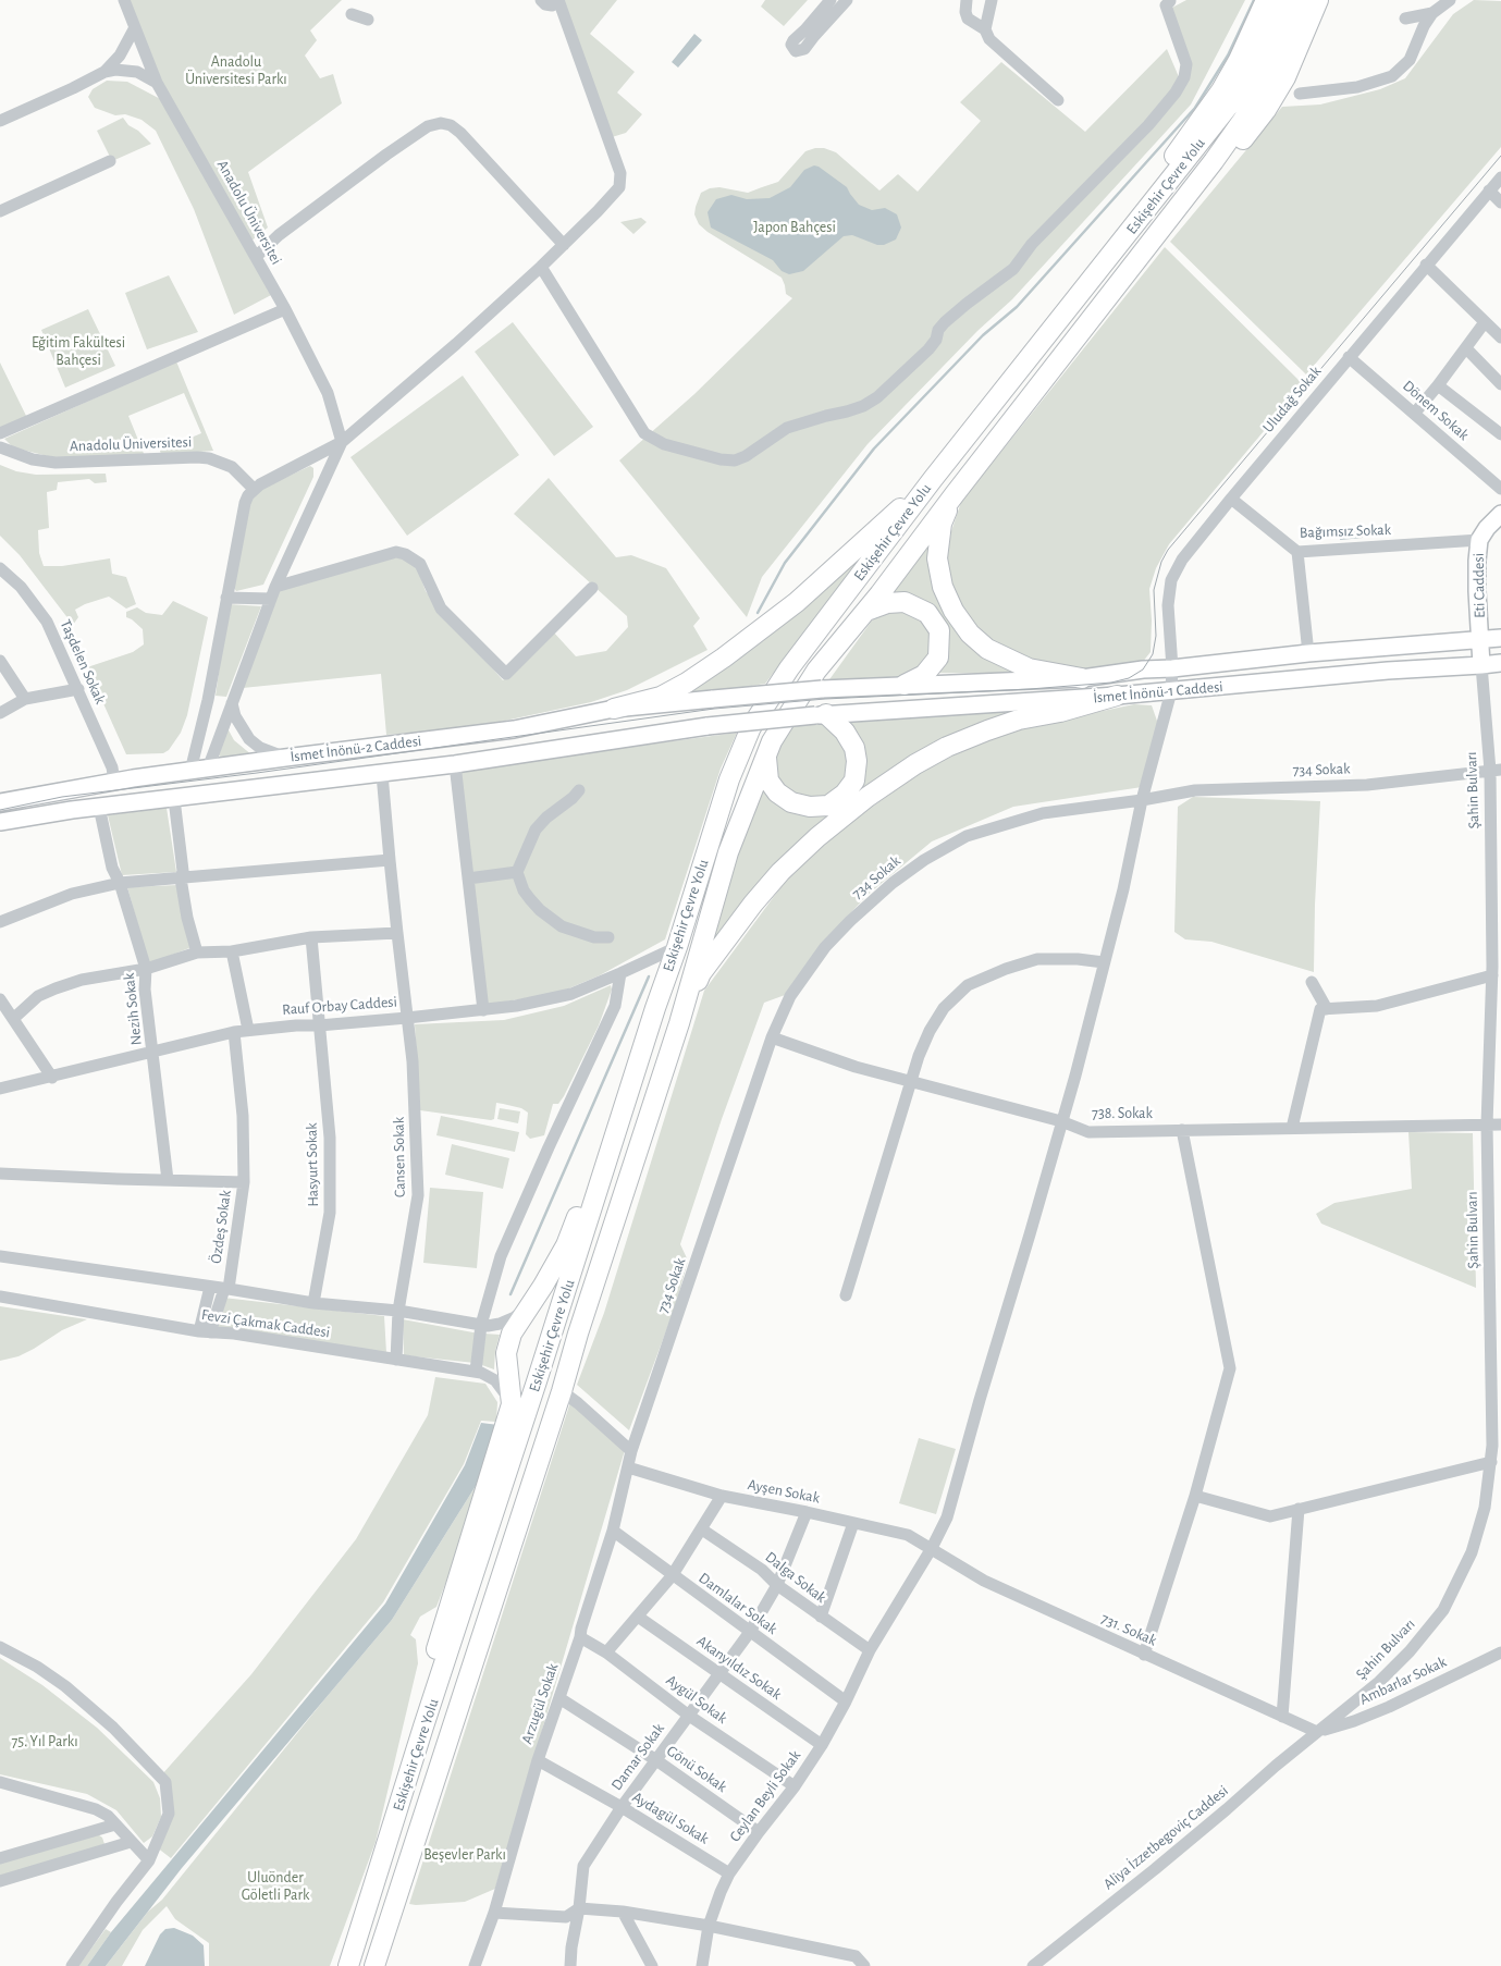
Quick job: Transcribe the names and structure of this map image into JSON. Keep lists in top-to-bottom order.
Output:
{
  "streets": {
    "highway": ["Eskişehir Çevre Yolu"],
    "main road": ["Eti Caddesi", "İsmet İnönü-1 Caddesi", "İsmet İnönü-2 Caddesi"],
    "street": [
      "Anadolu Üniversitei",
      "Uludağ Sokak",
      "Dönem Sokak",
      "Anadolu Üniversitesi",
      "Bağımsız Sokak",
      "Taşdelen Sokak",
      "734 Sokak",
      "Şahin Bulvarı",
      "Rauf Orbay Caddesi",
      "Nezih Sokak",
      "738. Sokak",
      "Cansen Sokak",
      "Hasyurt Sokak",
      "Özdeş Sokak",
      "Fevzi Çakmak Caddesi",
      "Ayşen Sokak",
      "Dalga Sokak",
      "Damlalar Sokak",
      "731. Sokak",
      "Akanyıldız Sokak",
      "Ambarlar Sokak",
      "Aygül Sokak",
      "Arzugül Sokak",
      "Damar Sokak",
      "Gönü Sokak",
      "Ceylan Beyli Sokak",
      "Aydagül Sokak",
      "Aliya İzzetbegoviç Caddesi"
    ]
  },
  "crossings": [
    ["Eskişehir Çevre Yolu", "Rauf Orbay Caddesi"],
    ["Uludağ Sokak", "Dönem Sokak"],
    ["Uludağ Sokak", "Bağımsız Sokak"],
    ["Uludağ Sokak", "İsmet İnönü-1 Caddesi"],
    ["Uludağ Sokak", "734 Sokak"],
    ["Uludağ Sokak", "738. Sokak"],
    ["Uludağ Sokak", "Ceylan Beyli Sokak"],
    ["Bağımsız Sokak", "Eti Caddesi"],
    ["Eti Caddesi", "İsmet İnönü-1 Caddesi"],
    ["Eti Caddesi", "Şahin Bulvarı"],
    ["Taşdelen Sokak", "İsmet İnönü-2 Caddesi"],
    ["İsmet İnönü-1 Caddesi", "İsmet İnönü-2 Caddesi"],
    ["İsmet İnönü-1 Caddesi", "Şahin Bulvarı"],
    ["İsmet İnönü-2 Caddesi", "Nezih Sokak"],
    ["İsmet İnönü-2 Caddesi", "Cansen Sokak"],
    ["734 Sokak", "Şahin Bulvarı"],
    ["734 Sokak", "738. Sokak"],
    ["734 Sokak", "Arzugül Sokak"],
    ["Şahin Bulvarı", "738. Sokak"],
    ["Şahin Bulvarı", "731. Sokak"],
    ["Şahin Bulvarı", "Ambarlar Sokak"],
    ["Şahin Bulvarı", "Aliya İzzetbegoviç Caddesi"],
    ["Rauf Orbay Caddesi", "Nezih Sokak"],
    ["Rauf Orbay Caddesi", "Cansen Sokak"],
    ["Rauf Orbay Caddesi", "Hasyurt Sokak"],
    ["Nezih Sokak", "Özdeş Sokak"],
    ["738. Sokak", "Ceylan Beyli Sokak"],
    ["Cansen Sokak", "Fevzi Çakmak Caddesi"],
    ["Özdeş Sokak", "Fevzi Çakmak Caddesi"],
    ["Ayşen Sokak", "731. Sokak"],
    ["Ayşen Sokak", "Arzugül Sokak"],
    ["Ayşen Sokak", "Damar Sokak"],
    ["Ayşen Sokak", "Ceylan Beyli Sokak"],
    ["Dalga Sokak", "Damar Sokak"],
    ["Dalga Sokak", "Ceylan Beyli Sokak"],
    ["Damlalar Sokak", "Arzugül Sokak"],
    ["Damlalar Sokak", "Damar Sokak"],
    ["Damlalar Sokak", "Ceylan Beyli Sokak"],
    ["731. Sokak", "Ambarlar Sokak"],
    ["731. Sokak", "Ceylan Beyli Sokak"],
    ["731. Sokak", "Aliya İzzetbegoviç Caddesi"],
    ["Akanyıldız Sokak", "Damar Sokak"],
    ["Akanyıldız Sokak", "Ceylan Beyli Sokak"],
    ["Ambarlar Sokak", "Aliya İzzetbegoviç Caddesi"],
    ["Aygül Sokak", "Arzugül Sokak"],
    ["Aygül Sokak", "Damar Sokak"],
    ["Aygül Sokak", "Ceylan Beyli Sokak"],
    ["Arzugül Sokak", "Gönü Sokak"],
    ["Arzugül Sokak", "Aydagül Sokak"],
    ["Damar Sokak", "Gönü Sokak"],
    ["Damar Sokak", "Aydagül Sokak"],
    ["Gönü Sokak", "Ceylan Beyli Sokak"],
    ["Ceylan Beyli Sokak", "Aydagül Sokak"]
  ],
  "parks": [
    "Anadolu Üniversitesi Parkı",
    "Japon Bahçesi",
    "Eğitim Fakültesi Bahçesi",
    "75. Yıl Parkı",
    "Beşevler Parkı",
    "Uluönder Göletli Park"
  ]
}
